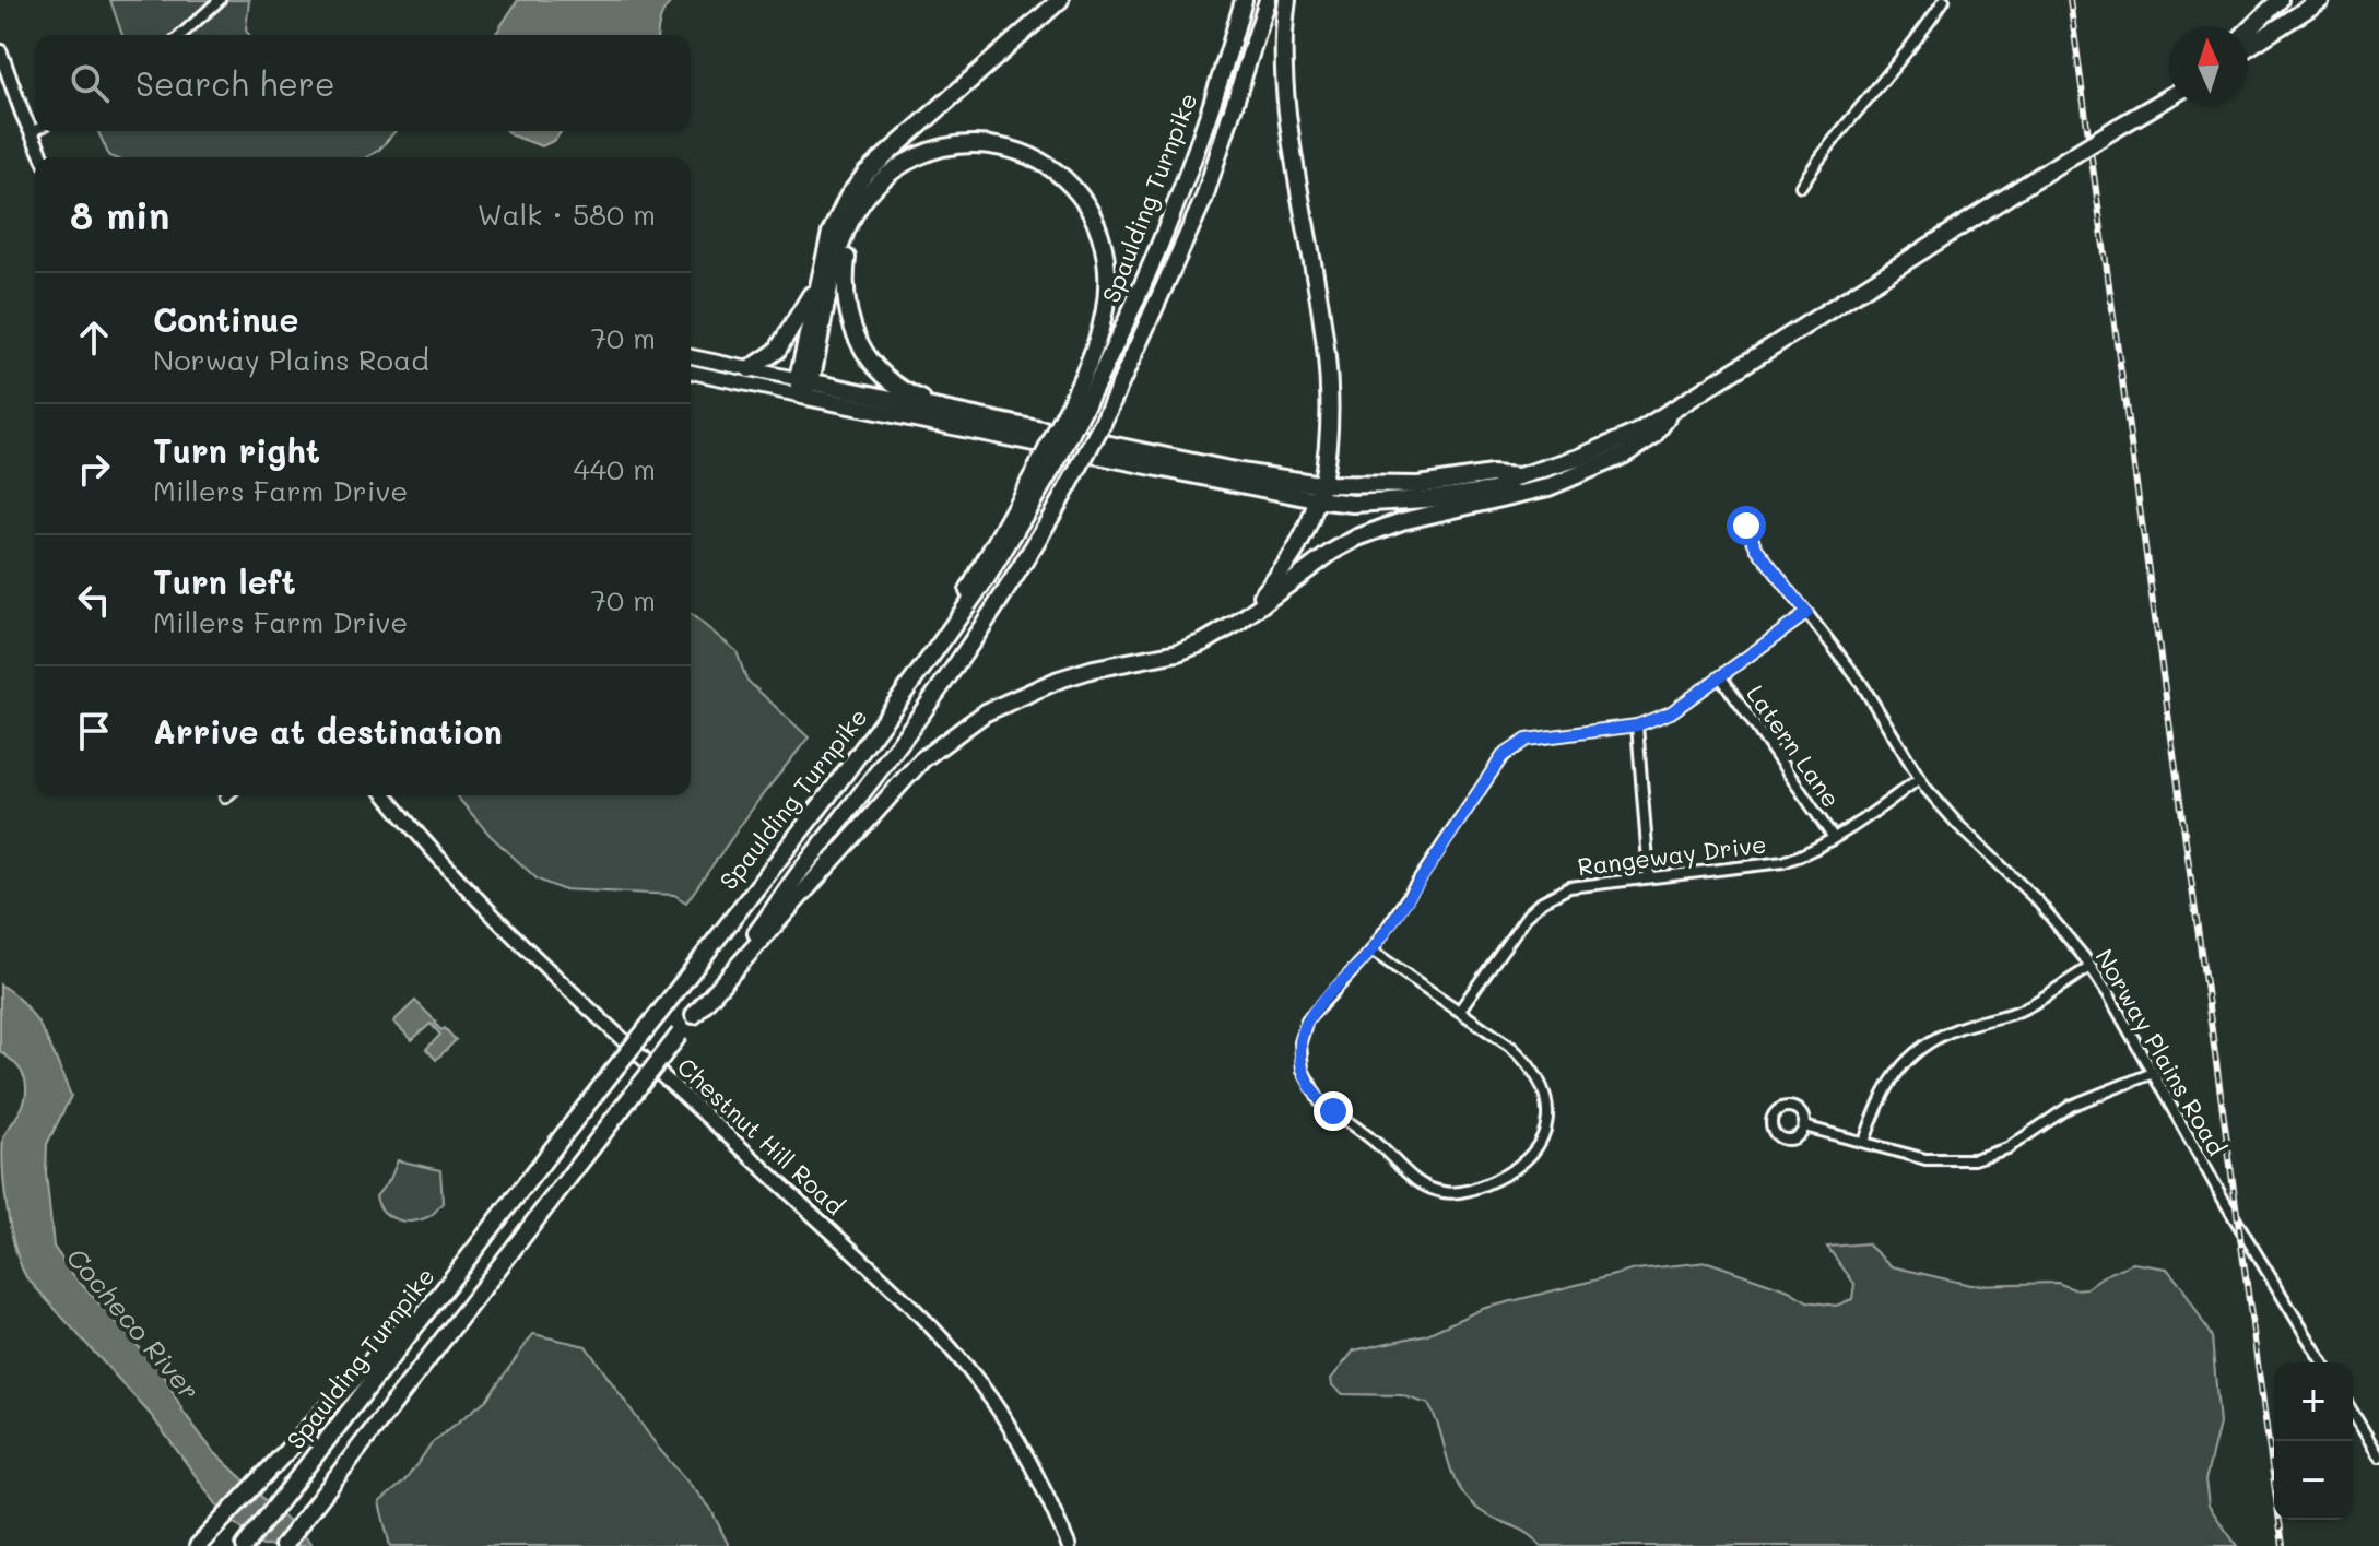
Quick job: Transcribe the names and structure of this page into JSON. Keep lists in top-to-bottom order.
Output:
{
  "streets": {
    "highway": ["Spaulding Turnpike"],
    "street": [
      "Latern Lane",
      "Rangeway Drive",
      "Norway Plains Road",
      "Chestnut Hill Road"
    ]
  },
  "crossings": [
    ["Latern Lane", "Rangeway Drive"],
    ["Rangeway Drive", "Norway Plains Road"]
  ],
  "water": ["Cocheco River"],
  "north": "top",
  "page": {
    "search": "Search here",
    "heading": ["8 min", "Walk · 580 m"],
    "list": [
      ["Continue", "Norway Plains Road", "70 m"],
      ["Turn right", "Millers Farm Drive", "440 m"],
      ["Turn left", "Millers Farm Drive", "70 m"],
      "Arrive at destination"
    ],
    "map_buttons": ["+", "−"]
  }
}
